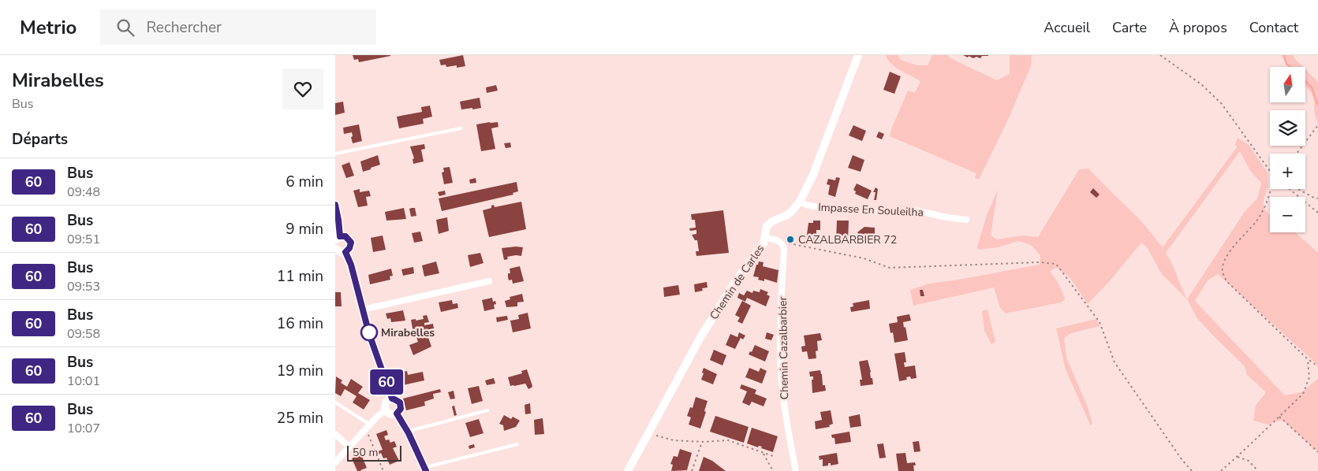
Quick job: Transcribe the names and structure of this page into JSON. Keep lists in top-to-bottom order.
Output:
{
  "streets": {
    "street": ["Impasse En Souleilha", "Chemin de Carles", "Chemin Cazalbarbier"]
  },
  "crossings": [
    ["Impasse En Souleilha", "Chemin de Carles"]
  ],
  "places": ["CAZALBARBIER 72", "Mirabelles"],
  "lines": ["bus line 60"],
  "scale_bar": "50 m",
  "north": "top",
  "page": {
    "header": "Metrio",
    "search": "Rechercher",
    "nav": [
      "Accueil",
      "Carte",
      "À propos",
      "Contact"
    ],
    "heading": [
      ["Mirabelles", "Bus"],
      "Départs"
    ],
    "on_map": "60",
    "map_buttons": ["+", "−"],
    "list": [
      {
        "mark": "60",
        "name": "Bus",
        "note": "09:48",
        "value": "6 min"
      },
      {
        "mark": "60",
        "name": "Bus",
        "note": "09:51",
        "value": "9 min"
      },
      {
        "mark": "60",
        "name": "Bus",
        "note": "09:53",
        "value": "11 min"
      },
      {
        "mark": "60",
        "name": "Bus",
        "note": "09:58",
        "value": "16 min"
      },
      {
        "mark": "60",
        "name": "Bus",
        "note": "10:01",
        "value": "19 min"
      },
      {
        "mark": "60",
        "name": "Bus",
        "note": "10:07",
        "value": "25 min"
      }
    ],
    "scale": "50 m"
  }
}
